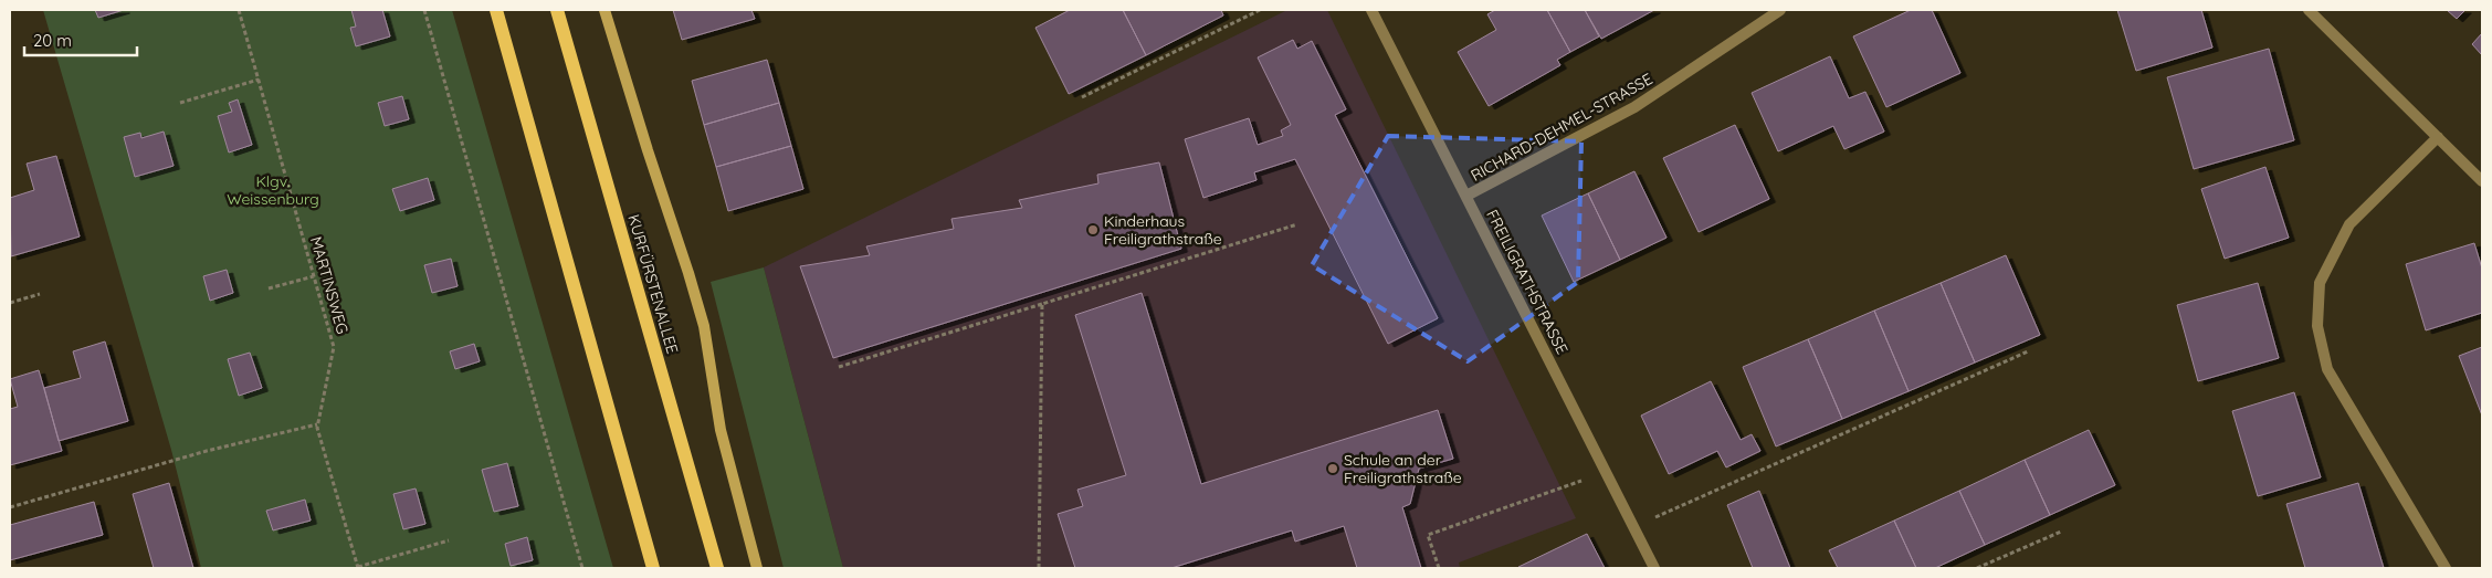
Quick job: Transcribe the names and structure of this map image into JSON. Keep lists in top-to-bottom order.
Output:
{
  "streets": {
    "main road": ["KURFÜRSTENALLEE"],
    "street": ["RICHARD-DEHMEL-STRASSE", "FREILIGRATHSTRASSE"],
    "path": ["MARTINSWEG"]
  },
  "crossings": [
    ["RICHARD-DEHMEL-STRASSE", "FREILIGRATHSTRASSE"]
  ],
  "parks": ["Klgv. Weissenburg"],
  "places": ["Kinderhaus Freiligrathstraße", "Schule an der Freiligrathstraße"],
  "scale_bar": "20 m"
}
